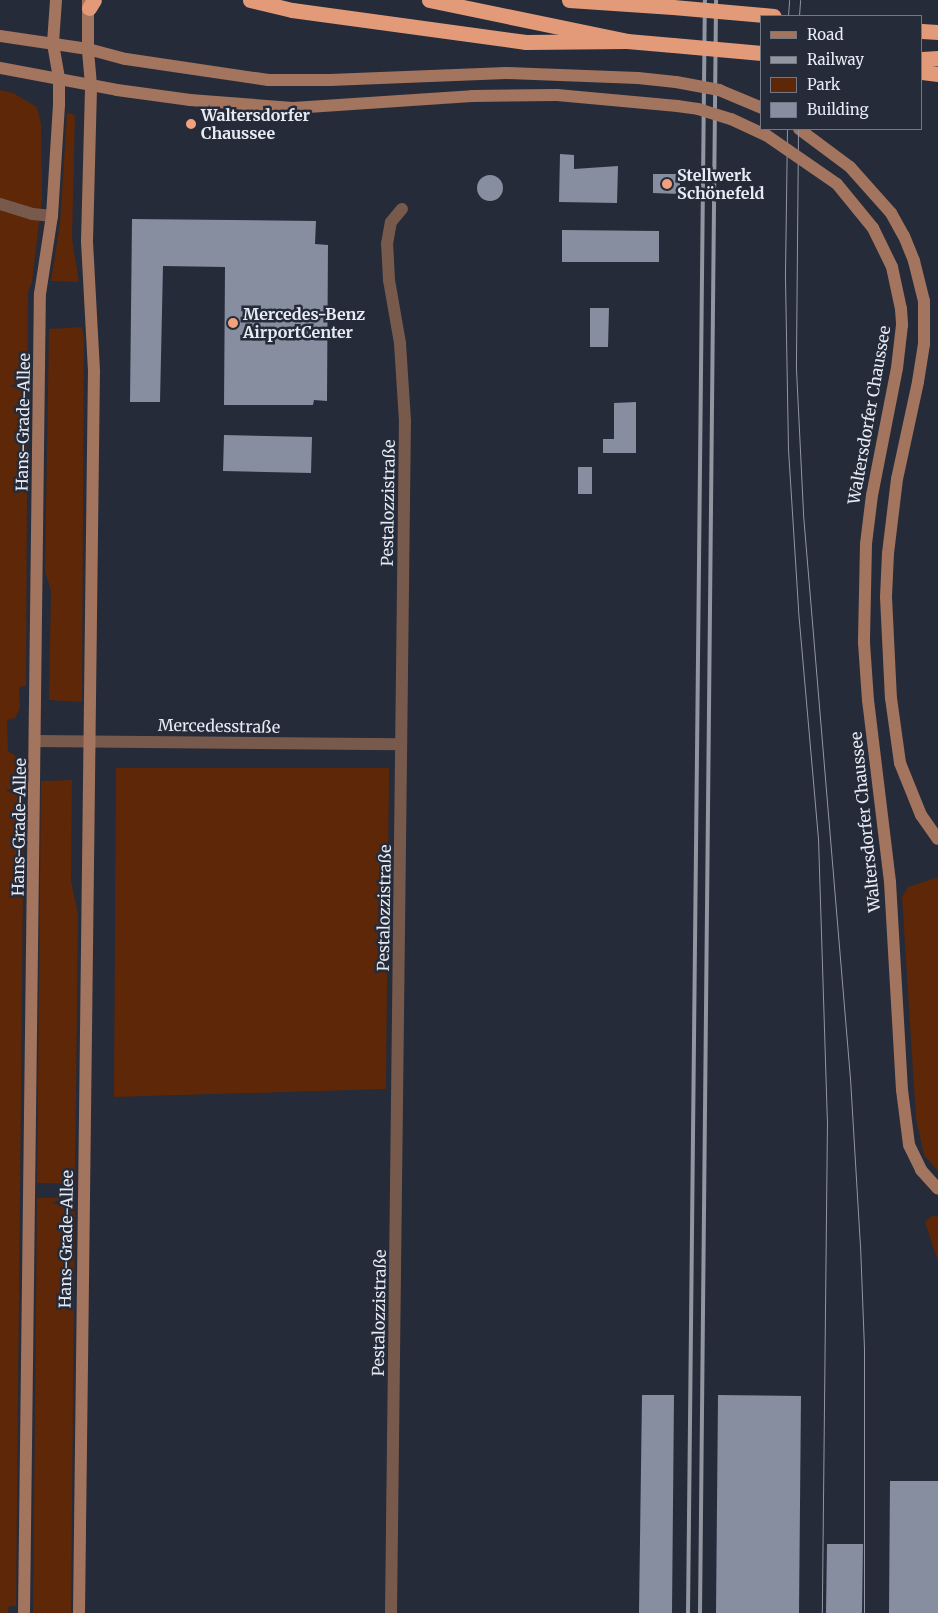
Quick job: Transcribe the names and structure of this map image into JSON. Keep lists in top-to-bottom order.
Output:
{
  "streets": {
    "main road": ["Waltersdorfer Chaussee", "Hans-Grade-Allee"],
    "street": ["Pestalozzistraße", "Mercedesstraße"]
  },
  "crossings": [
    ["Waltersdorfer Chaussee", "Hans-Grade-Allee"],
    ["Hans-Grade-Allee", "Mercedesstraße"],
    ["Pestalozzistraße", "Mercedesstraße"]
  ],
  "places": ["Waltersdorfer Chaussee", "Stellwerk Schönefeld", "Mercedes-Benz AirportCenter"],
  "legend": [
    "Road",
    "Railway",
    "Park",
    "Building"
  ]
}
